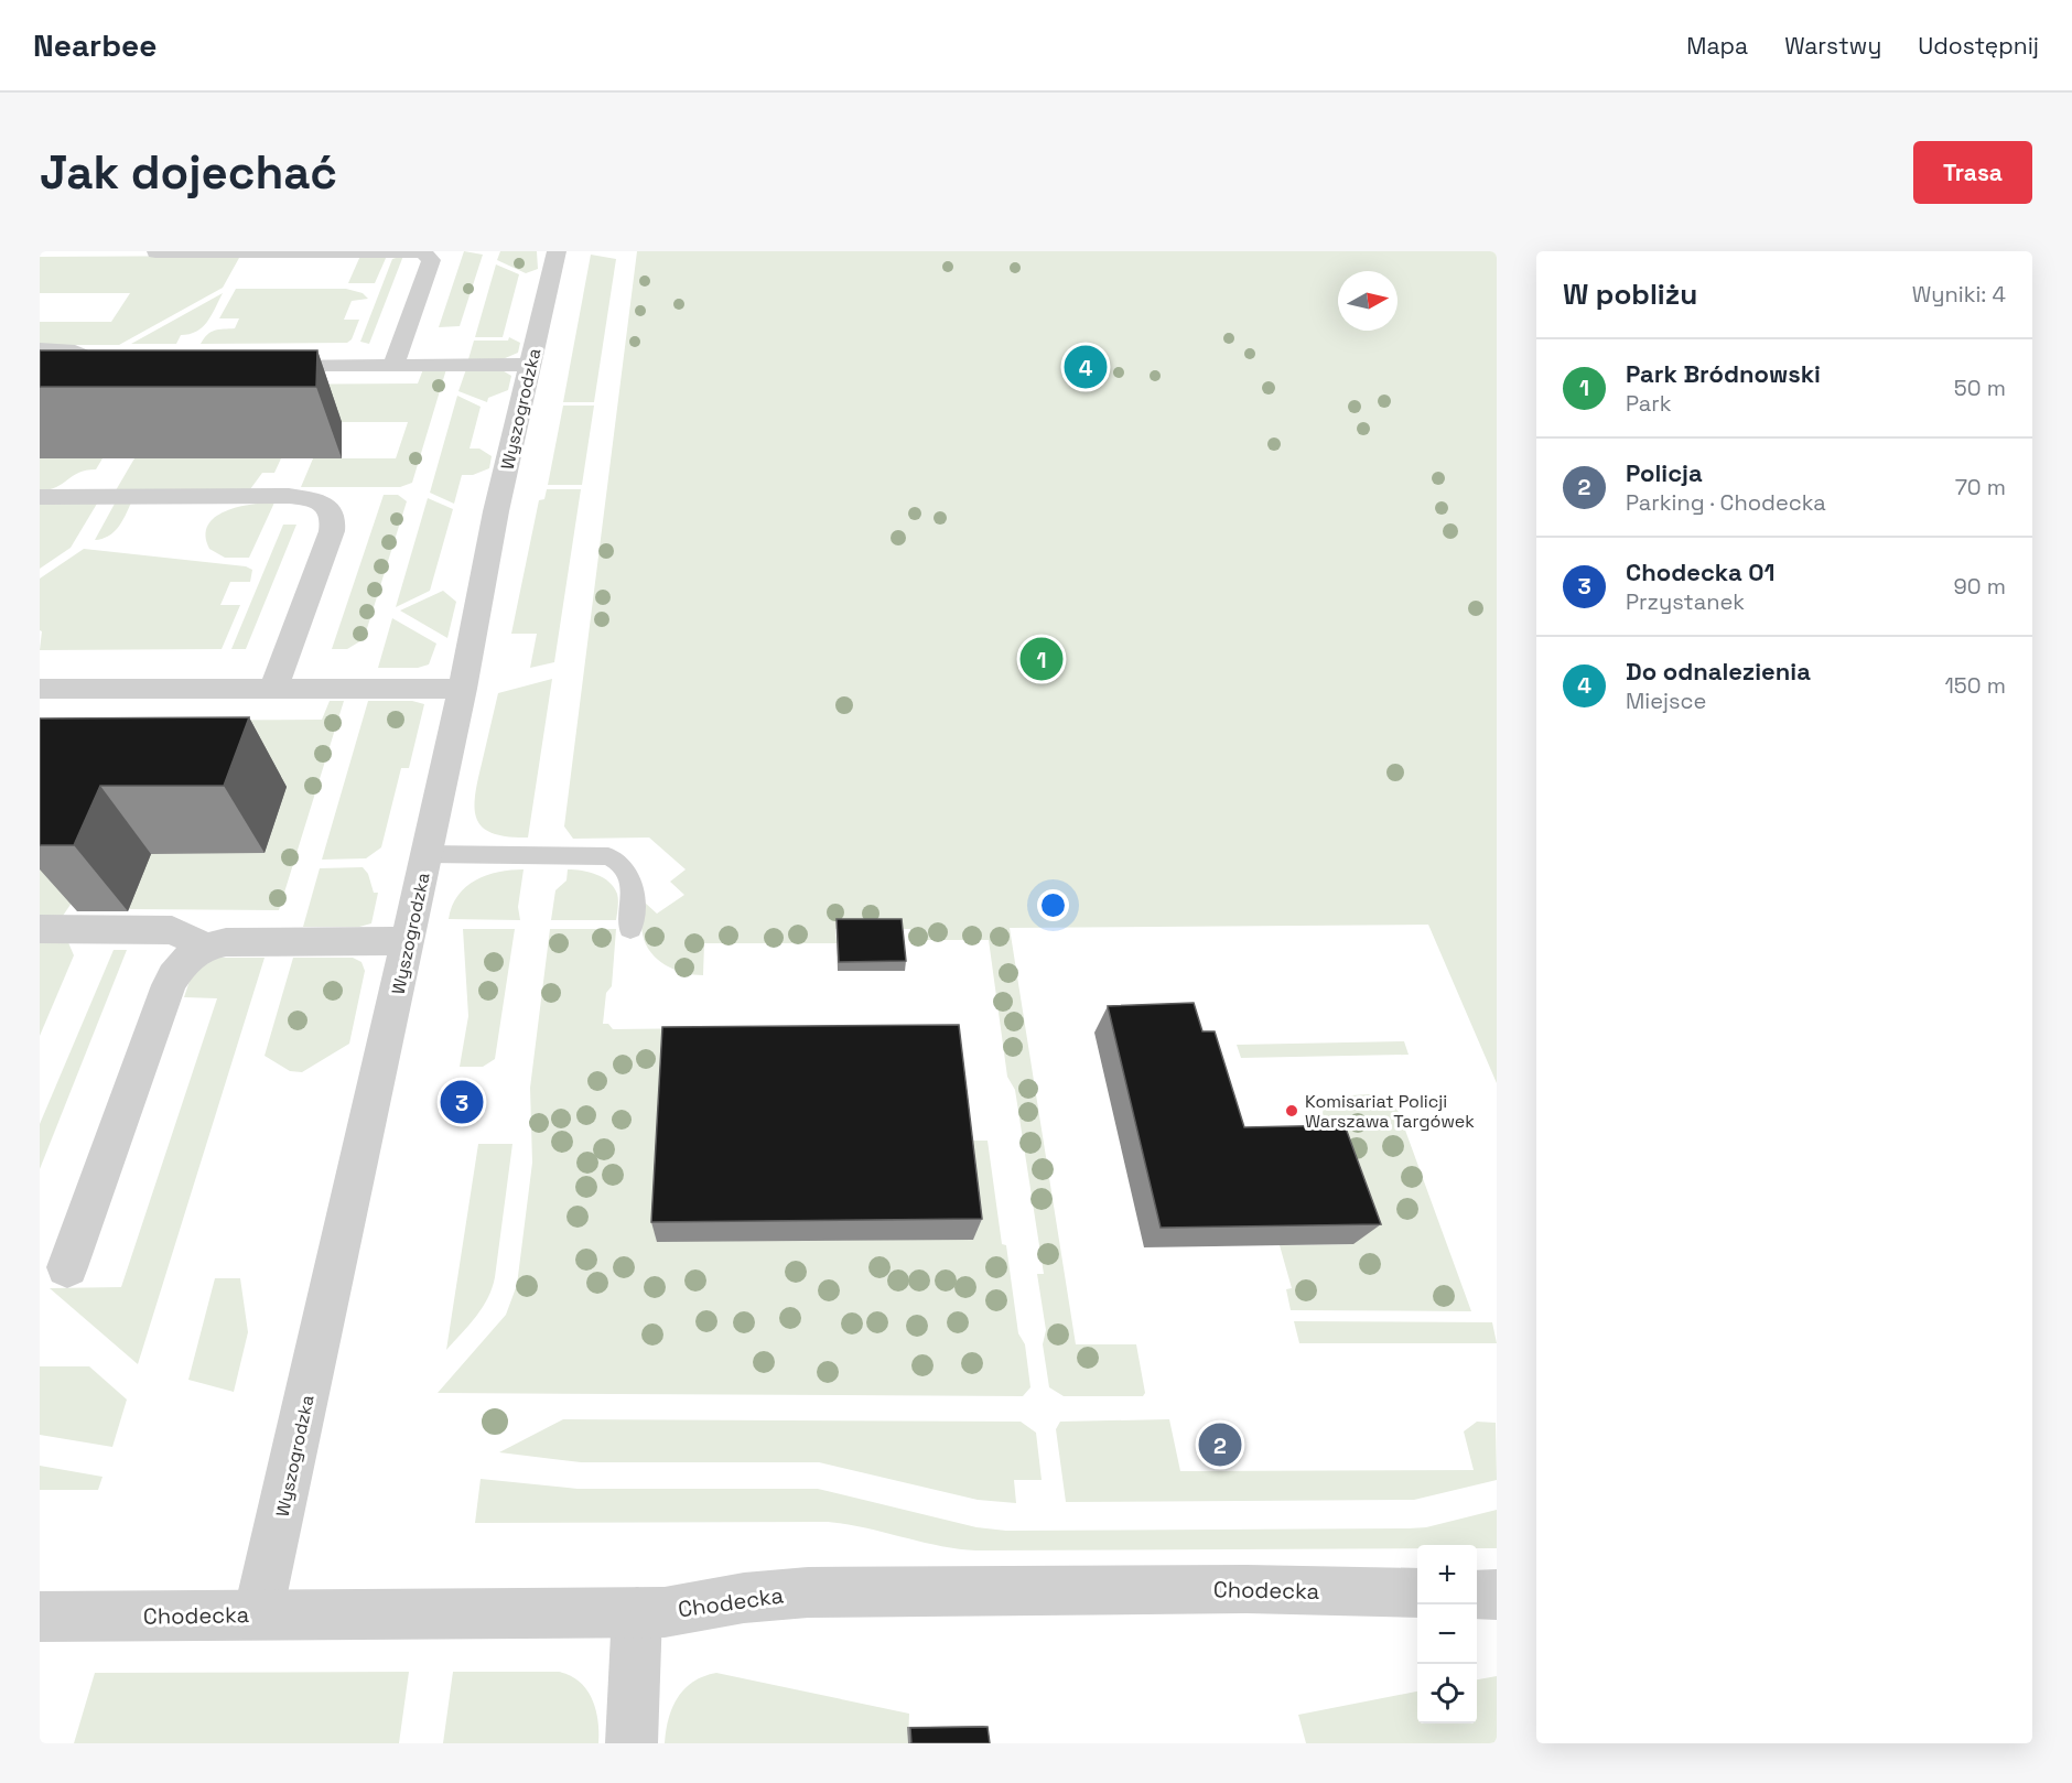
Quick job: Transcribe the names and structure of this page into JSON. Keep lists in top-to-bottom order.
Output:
{
  "streets": {
    "street": ["Wyszogrodzka", "Chodecka"]
  },
  "crossings": [
    ["Wyszogrodzka", "Chodecka"]
  ],
  "places": ["Komisariat Policji Warszawa Targówek"],
  "north": "right",
  "page": {
    "header": "Nearbee",
    "nav": ["Mapa", "Warstwy", "Udostępnij"],
    "buttons": "Trasa",
    "title": "Jak dojechać",
    "heading": ["W pobliżu", "Wyniki: 4"],
    "list": [
      {
        "mark": "1",
        "name": "Park Bródnowski",
        "note": "Park",
        "value": "50 m"
      },
      {
        "mark": "2",
        "name": "Policja",
        "note": "Parking · Chodecka",
        "value": "70 m"
      },
      {
        "mark": "3",
        "name": "Chodecka 01",
        "note": "Przystanek",
        "value": "90 m"
      },
      {
        "mark": "4",
        "name": "Do odnalezienia",
        "note": "Miejsce",
        "value": "150 m"
      }
    ],
    "pins": [
      "4",
      "1",
      "3",
      "2"
    ],
    "map_buttons": ["+", "−"]
  }
}
